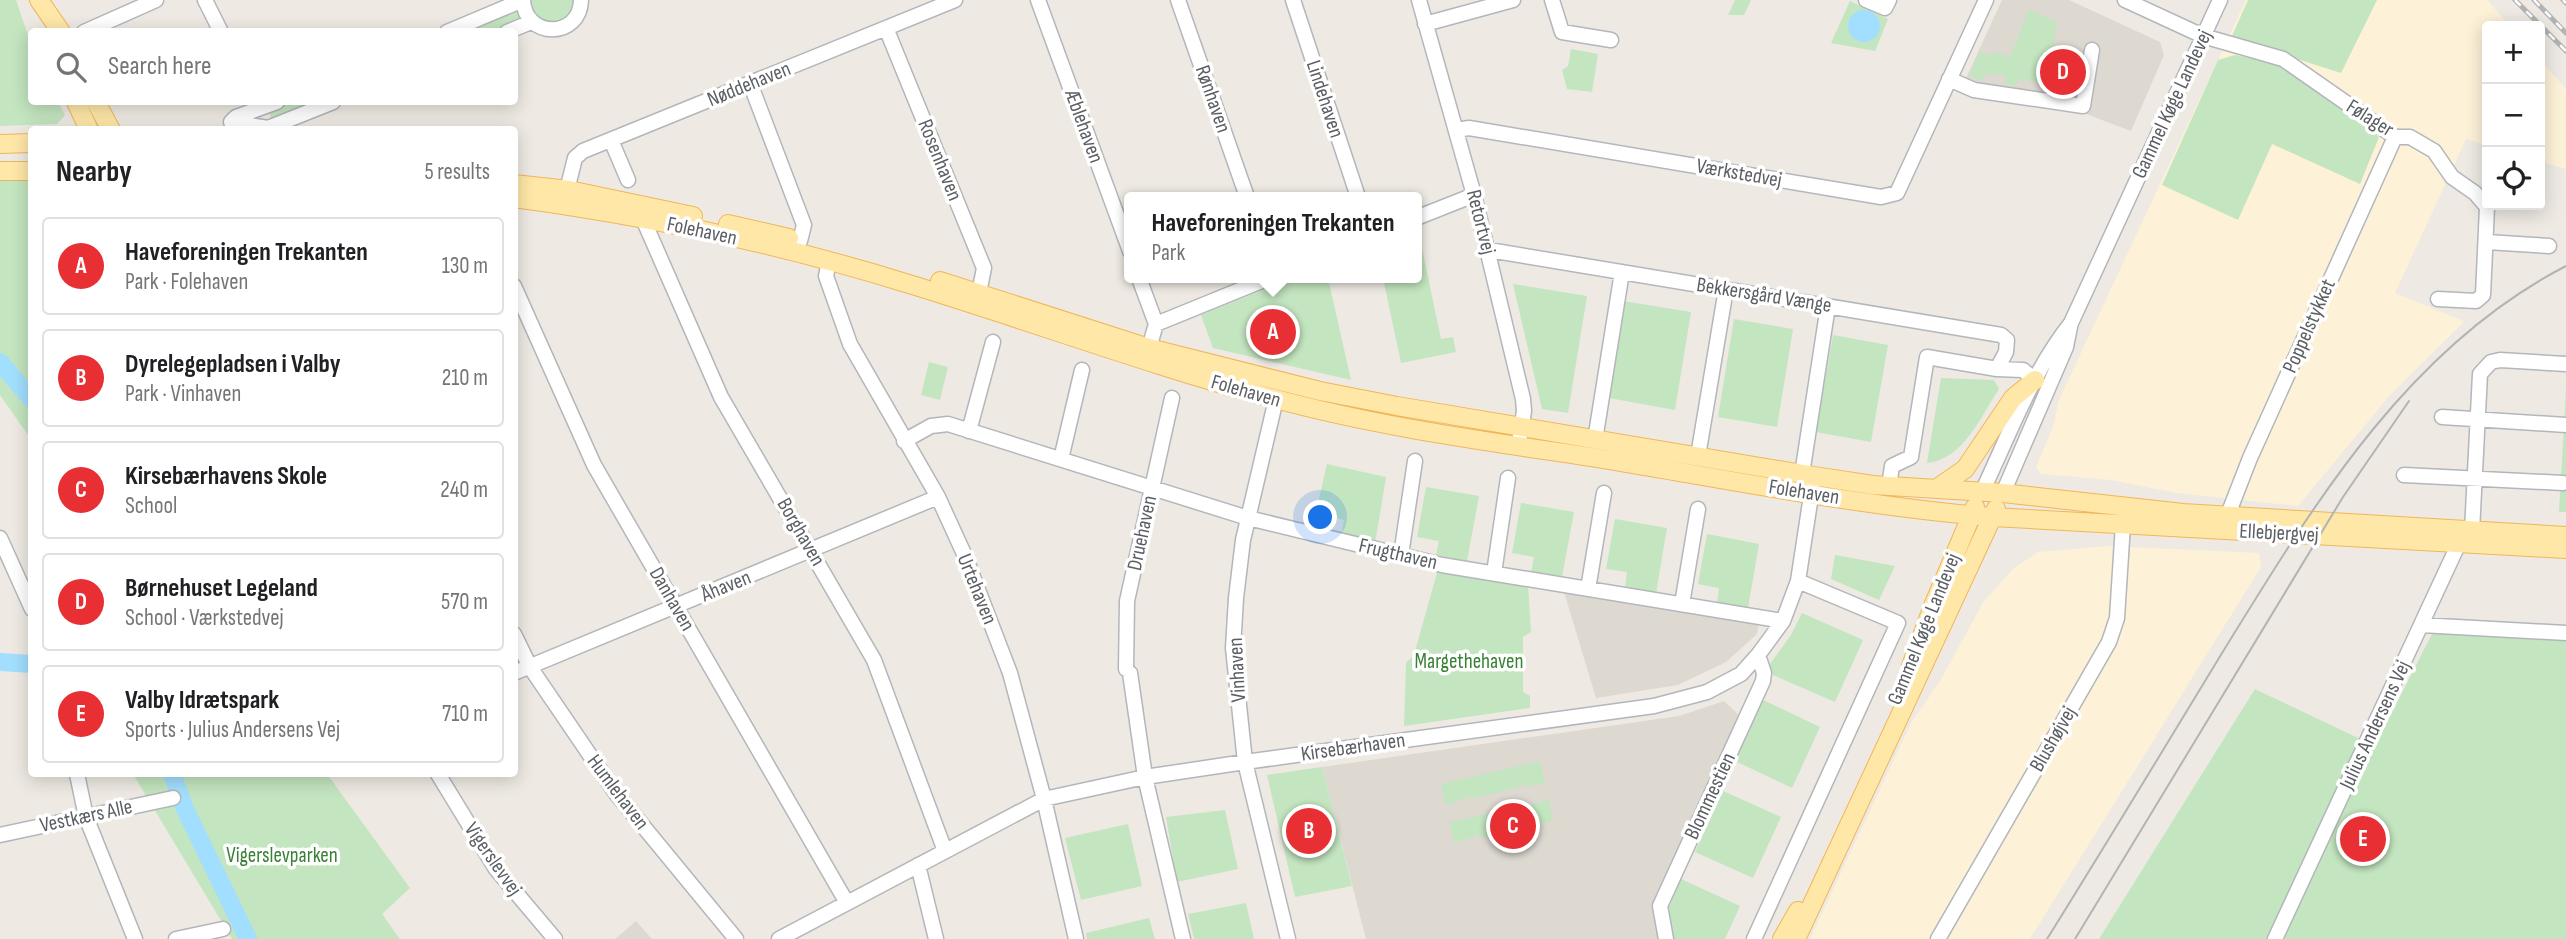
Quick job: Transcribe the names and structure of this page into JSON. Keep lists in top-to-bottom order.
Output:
{
  "streets": {
    "main road": ["Gammel Køge Landevej", "Folehaven", "Ellebjergvej"],
    "street": [
      "Nøddehaven",
      "Rønhaven",
      "Lindehaven",
      "Følager",
      "Æblehaven",
      "Rosenhaven",
      "Værkstedvej",
      "Retortvej",
      "Bekkersgård Vænge",
      "Poppelstykket",
      "Borghaven",
      "Druehaven",
      "Frugthaven",
      "Åhaven",
      "Urtehaven",
      "Danhaven",
      "Vinhaven",
      "Julius Andersens Vej",
      "Blushøjvej",
      "Kirsebærhaven",
      "Humlehaven",
      "Blommestien",
      "Vestkærs Alle",
      "Vigerslevvej"
    ]
  },
  "crossings": [
    ["Nøddehaven", "Rosenhaven"],
    ["Nøddehaven", "Folehaven"],
    ["Gammel Køge Landevej", "Følager"],
    ["Gammel Køge Landevej", "Folehaven"],
    ["Gammel Køge Landevej", "Ellebjergvej"],
    ["Gammel Køge Landevej", "Kirsebærhaven"],
    ["Følager", "Poppelstykket"],
    ["Rosenhaven", "Folehaven"],
    ["Værkstedvej", "Retortvej"],
    ["Retortvej", "Folehaven"],
    ["Retortvej", "Bekkersgård Vænge"],
    ["Folehaven", "Bekkersgård Vænge"],
    ["Folehaven", "Borghaven"],
    ["Folehaven", "Ellebjergvej"],
    ["Folehaven", "Urtehaven"],
    ["Folehaven", "Vinhaven"],
    ["Folehaven", "Kirsebærhaven"],
    ["Poppelstykket", "Ellebjergvej"],
    ["Borghaven", "Åhaven"],
    ["Borghaven", "Kirsebærhaven"],
    ["Druehaven", "Frugthaven"],
    ["Druehaven", "Kirsebærhaven"],
    ["Ellebjergvej", "Julius Andersens Vej"],
    ["Ellebjergvej", "Blushøjvej"],
    ["Frugthaven", "Urtehaven"],
    ["Frugthaven", "Vinhaven"],
    ["Frugthaven", "Kirsebærhaven"],
    ["Åhaven", "Urtehaven"],
    ["Åhaven", "Danhaven"],
    ["Åhaven", "Humlehaven"],
    ["Urtehaven", "Kirsebærhaven"],
    ["Danhaven", "Kirsebærhaven"],
    ["Vinhaven", "Kirsebærhaven"],
    ["Kirsebærhaven", "Blommestien"]
  ],
  "parks": ["Margethehaven", "Vigerslevparken"],
  "page": {
    "map_buttons": ["+", "−"],
    "search": "Search here",
    "pins": [
      "D",
      "A",
      "C",
      "B",
      "E"
    ],
    "heading": ["Nearby", "5 results"],
    "popup": ["Haveforeningen Trekanten", "Park"],
    "list": [
      {
        "mark": "A",
        "name": "Haveforeningen Trekanten",
        "note": "Park · Folehaven",
        "value": "130 m"
      },
      {
        "mark": "B",
        "name": "Dyrelegepladsen i Valby",
        "note": "Park · Vinhaven",
        "value": "210 m"
      },
      {
        "mark": "C",
        "name": "Kirsebærhavens Skole",
        "note": "School",
        "value": "240 m"
      },
      {
        "mark": "D",
        "name": "Børnehuset Legeland",
        "note": "School · Værkstedvej",
        "value": "570 m"
      },
      {
        "mark": "E",
        "name": "Valby Idrætspark",
        "note": "Sports · Julius Andersens Vej",
        "value": "710 m"
      }
    ]
  }
}
